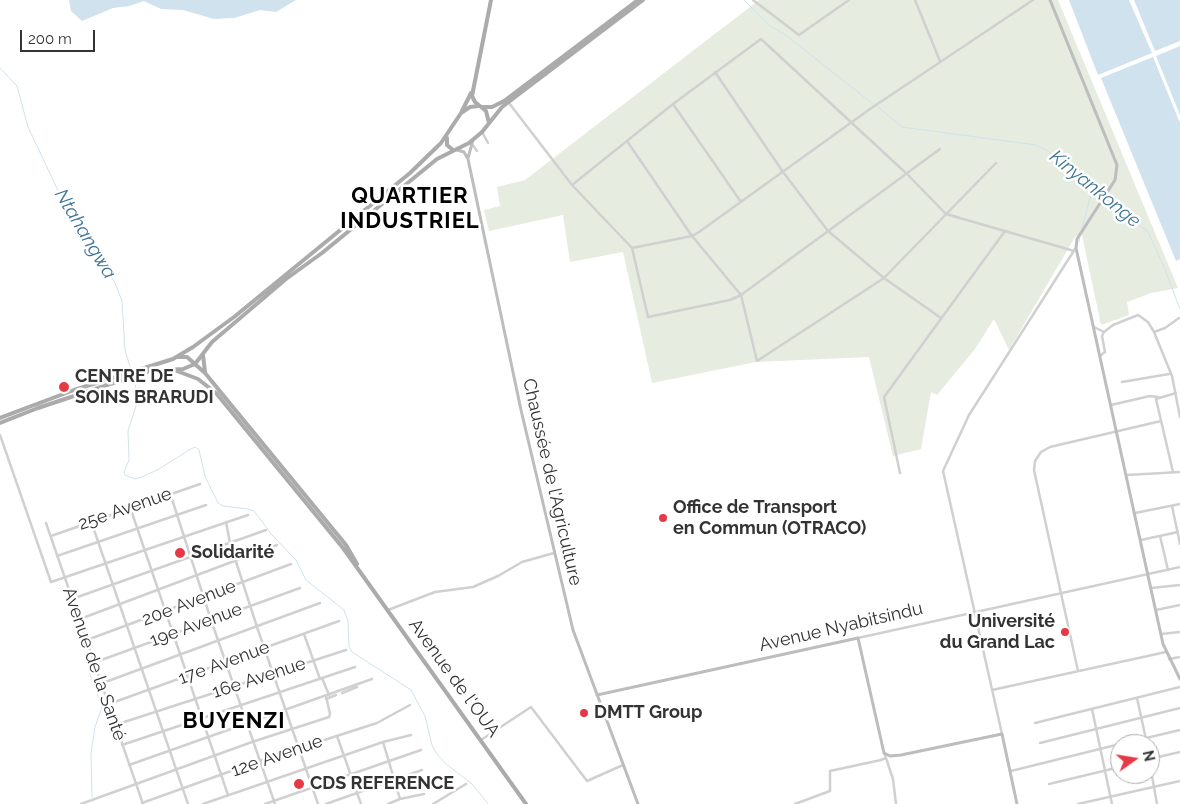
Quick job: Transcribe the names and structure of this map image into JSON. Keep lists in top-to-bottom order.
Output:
{
  "streets": {
    "main road": ["Avenue de l'OUA"],
    "street": [
      "Chaussée de l'Agriculture",
      "25e Avenue",
      "20e Avenue",
      "19e Avenue",
      "Avenue Nyabitsindu",
      "17e Avenue",
      "Avenue de la Santé",
      "16e Avenue",
      "12e Avenue"
    ]
  },
  "crossings": [
    ["Chaussée de l'Agriculture", "Avenue Nyabitsindu"],
    ["25e Avenue", "Avenue de la Santé"],
    ["20e Avenue", "Avenue de la Santé"],
    ["19e Avenue", "Avenue de la Santé"],
    ["17e Avenue", "Avenue de la Santé"],
    ["Avenue de la Santé", "16e Avenue"],
    ["Avenue de la Santé", "12e Avenue"]
  ],
  "districts": ["QUARTIER INDUSTRIEL", "BUYENZI"],
  "water": ["Kinyankonge", "Ntahangwa"],
  "places": [
    "CENTRE DE SOINS BRARUDI",
    "Office de Transport en Commun (OTRACO)",
    "Solidarité",
    "Université du Grand Lac",
    "DMTT Group",
    "CDS REFERENCE"
  ],
  "scale_bar": "200 m",
  "north": "right"
}
